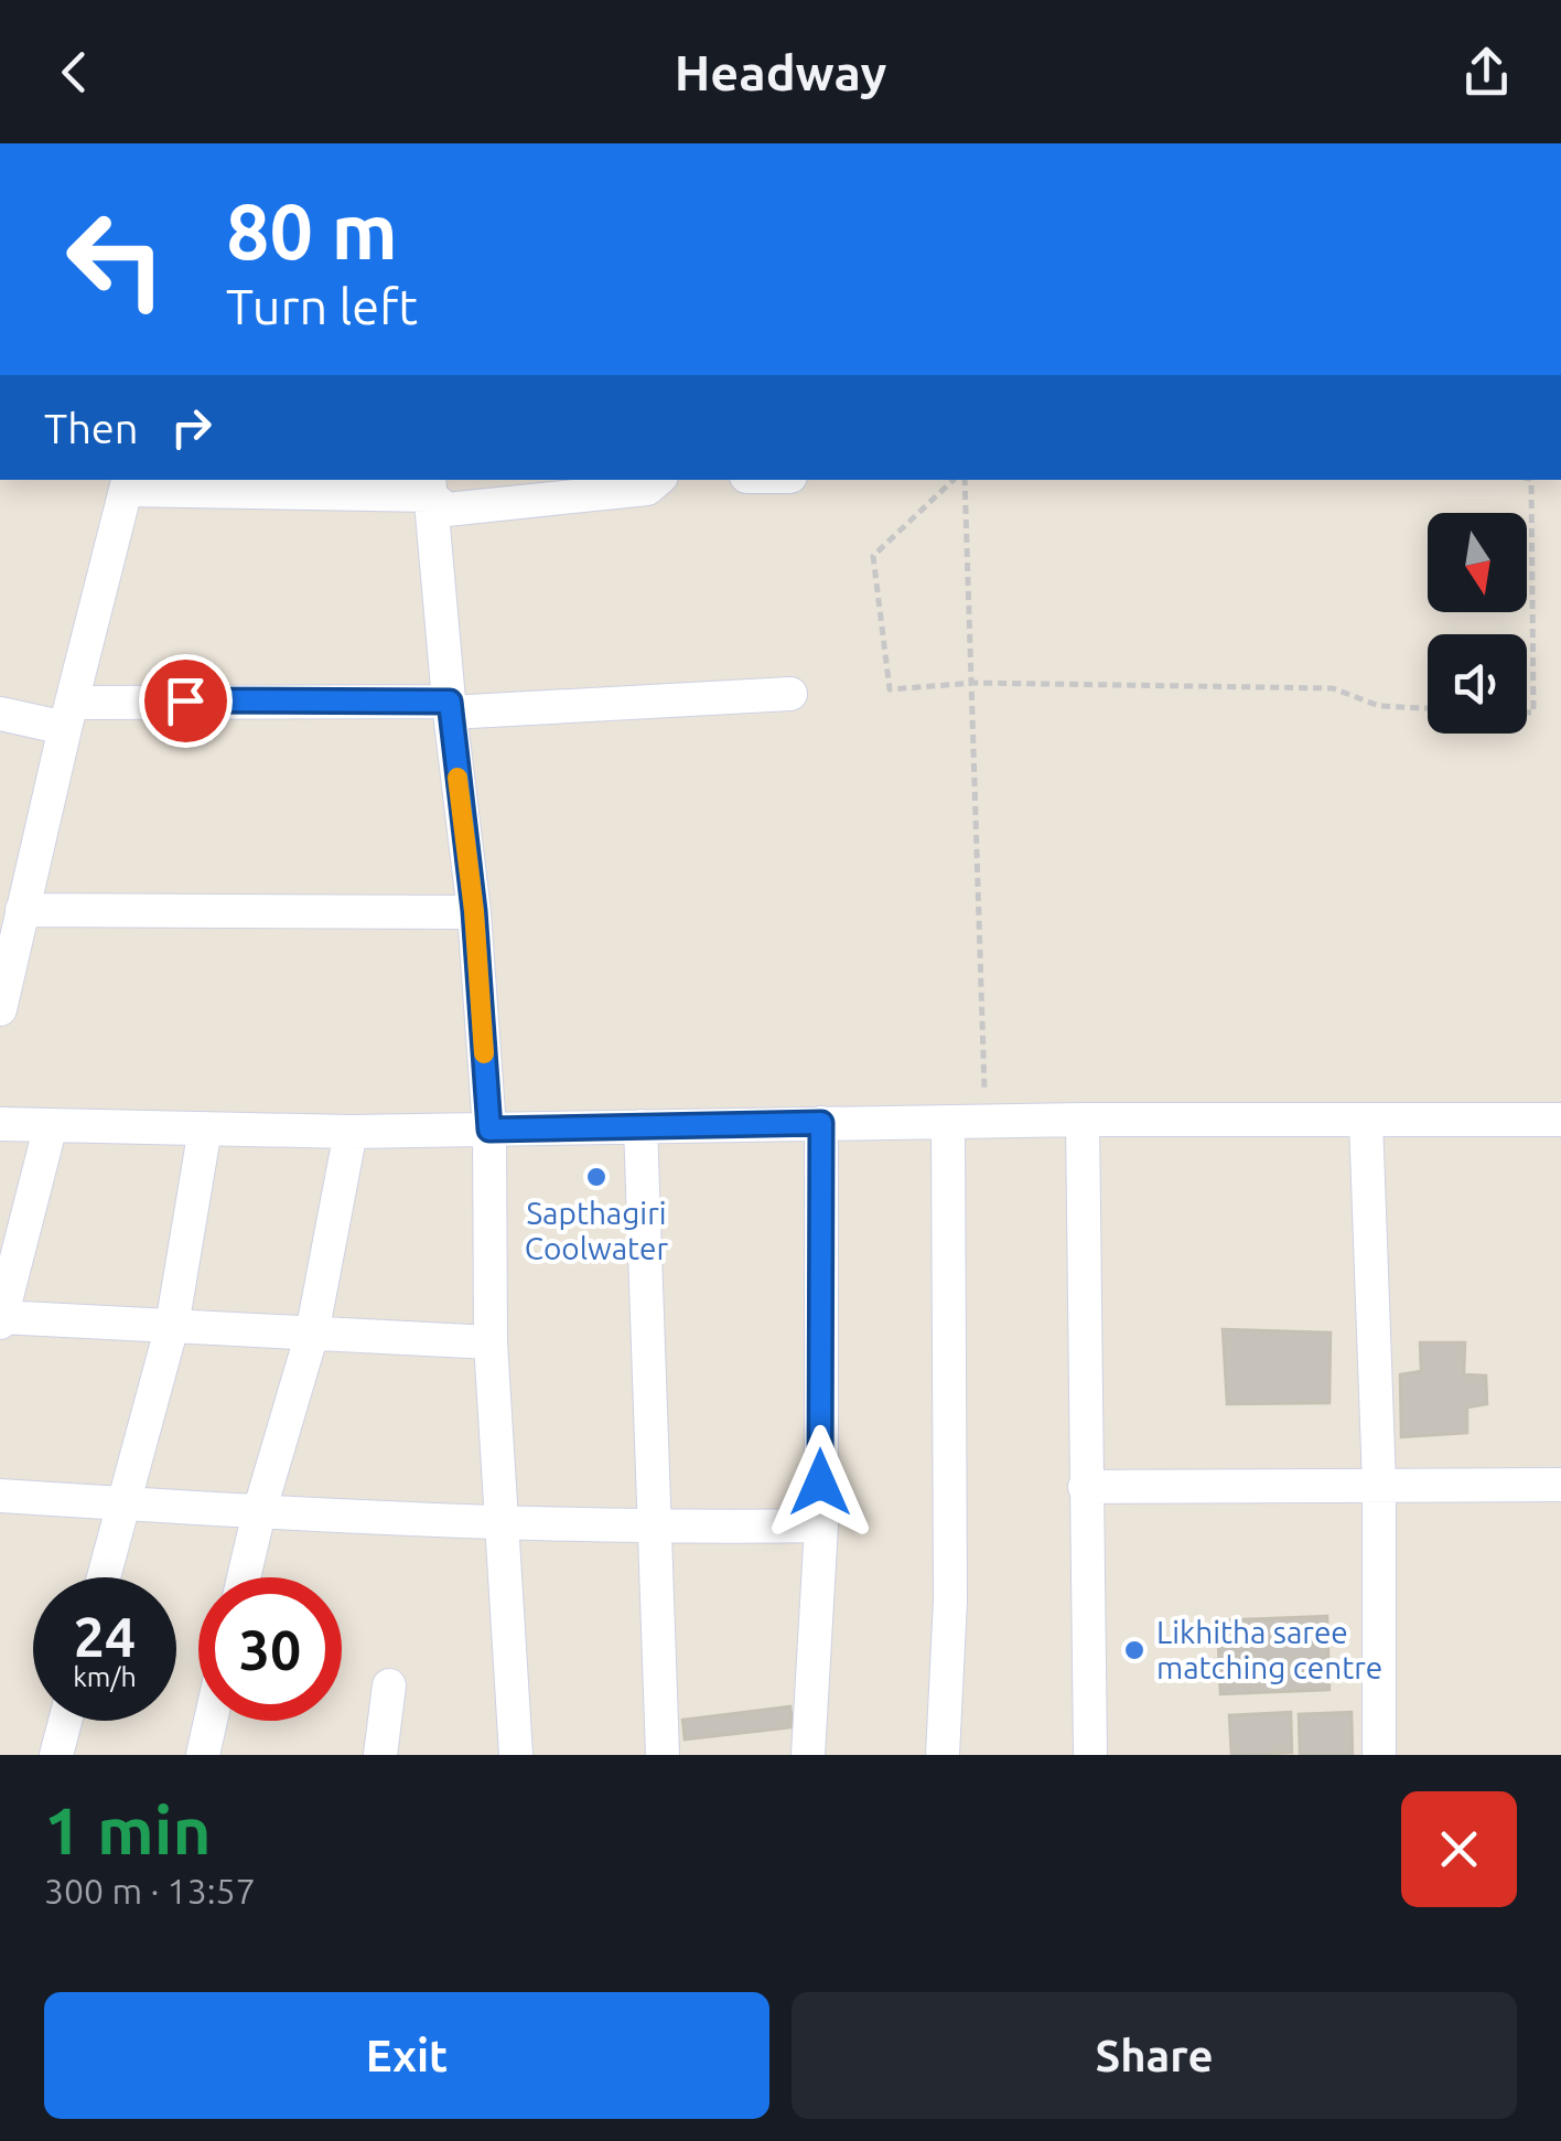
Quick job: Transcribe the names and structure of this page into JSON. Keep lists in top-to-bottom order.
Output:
{
  "places": ["Sapthagiri Coolwater", "Likhitha saree matching centre"],
  "north": "bottom",
  "page": {
    "header": "Headway",
    "turn": ["80 m", "Turn left"],
    "then": "Then",
    "speed": "24 km/h",
    "limit": "30",
    "heading": ["1 min", "300 m · 13:57"],
    "buttons": ["Exit", "Share"]
  }
}
